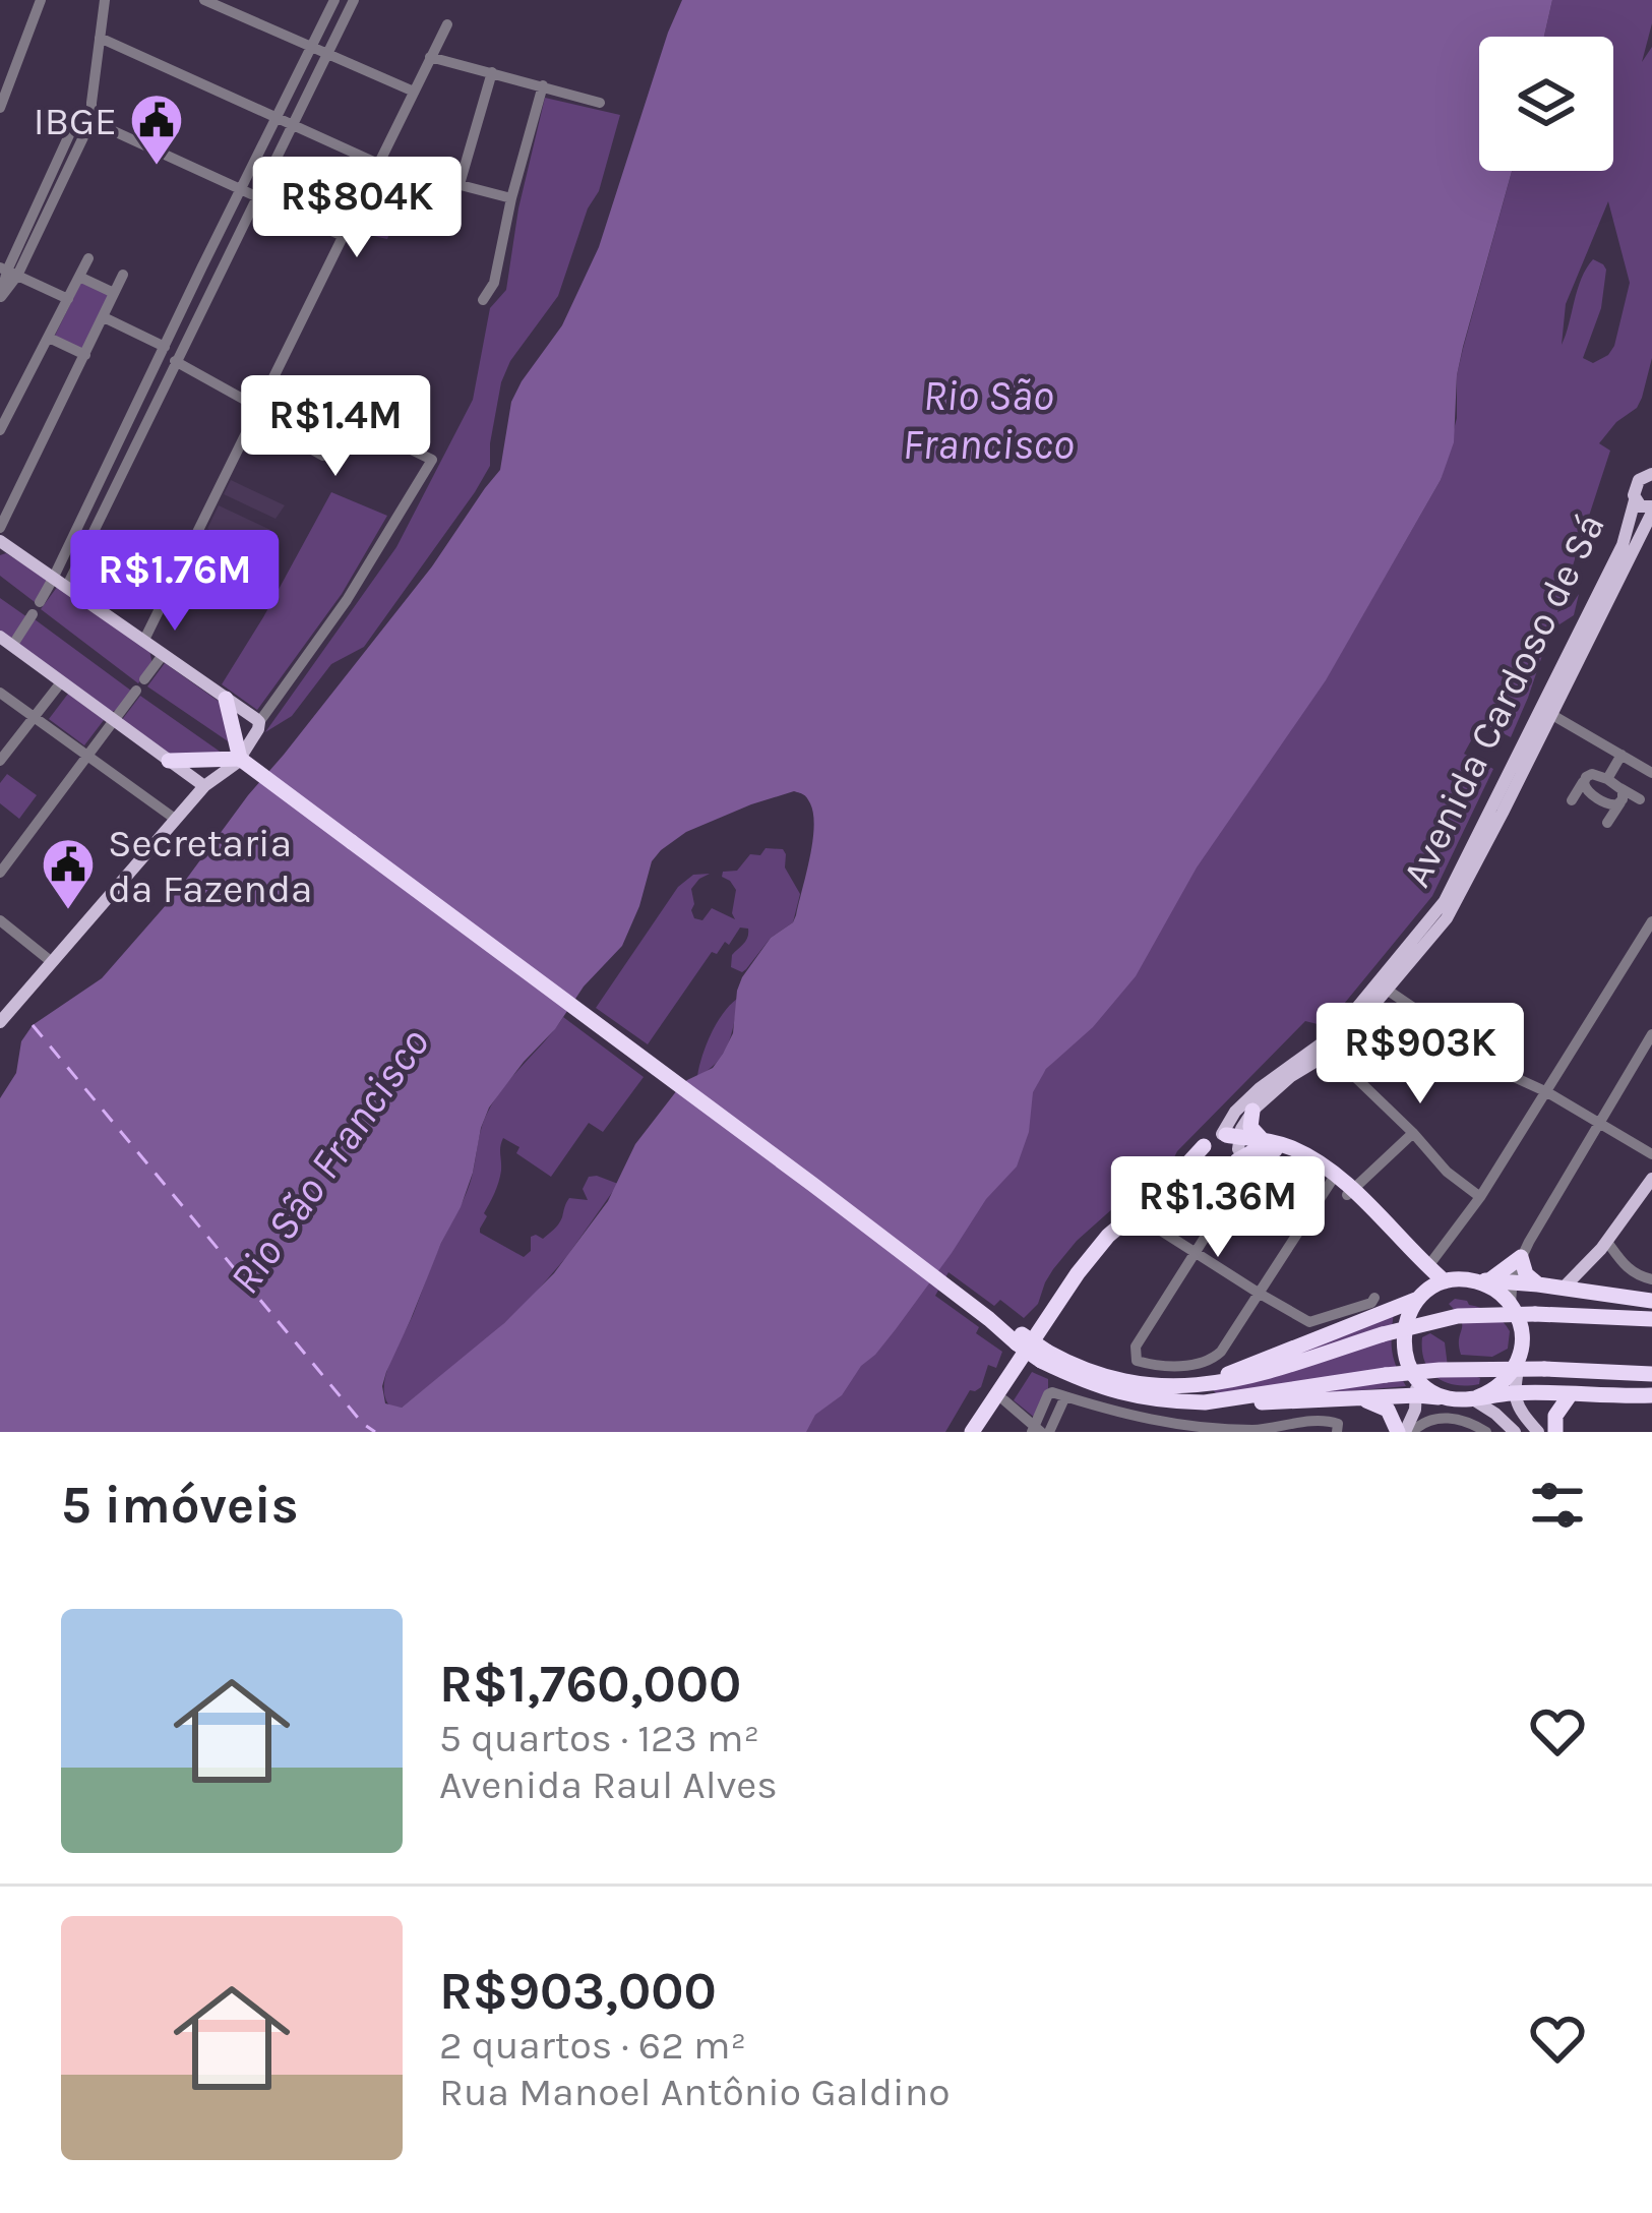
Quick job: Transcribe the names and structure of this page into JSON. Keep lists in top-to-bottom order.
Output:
{
  "streets": {
    "main road": ["Avenida Cardoso de Sá"]
  },
  "water": ["Rio São Francisco"],
  "places": {
    "public building": ["IBGE", "Secretaria da Fazenda"]
  },
  "page": {
    "price": [
      "R$804K",
      "R$1.4M",
      "R$1.76M",
      "R$903K",
      "R$1.36M"
    ],
    "heading": "5 imóveis",
    "list": [
      {
        "name": "R$1,760,000",
        "note": "5 quartos · 123 m² · Avenida Raul Alves"
      },
      {
        "name": "R$903,000",
        "note": "2 quartos · 62 m² · Rua Manoel Antônio Galdino"
      }
    ]
  }
}
